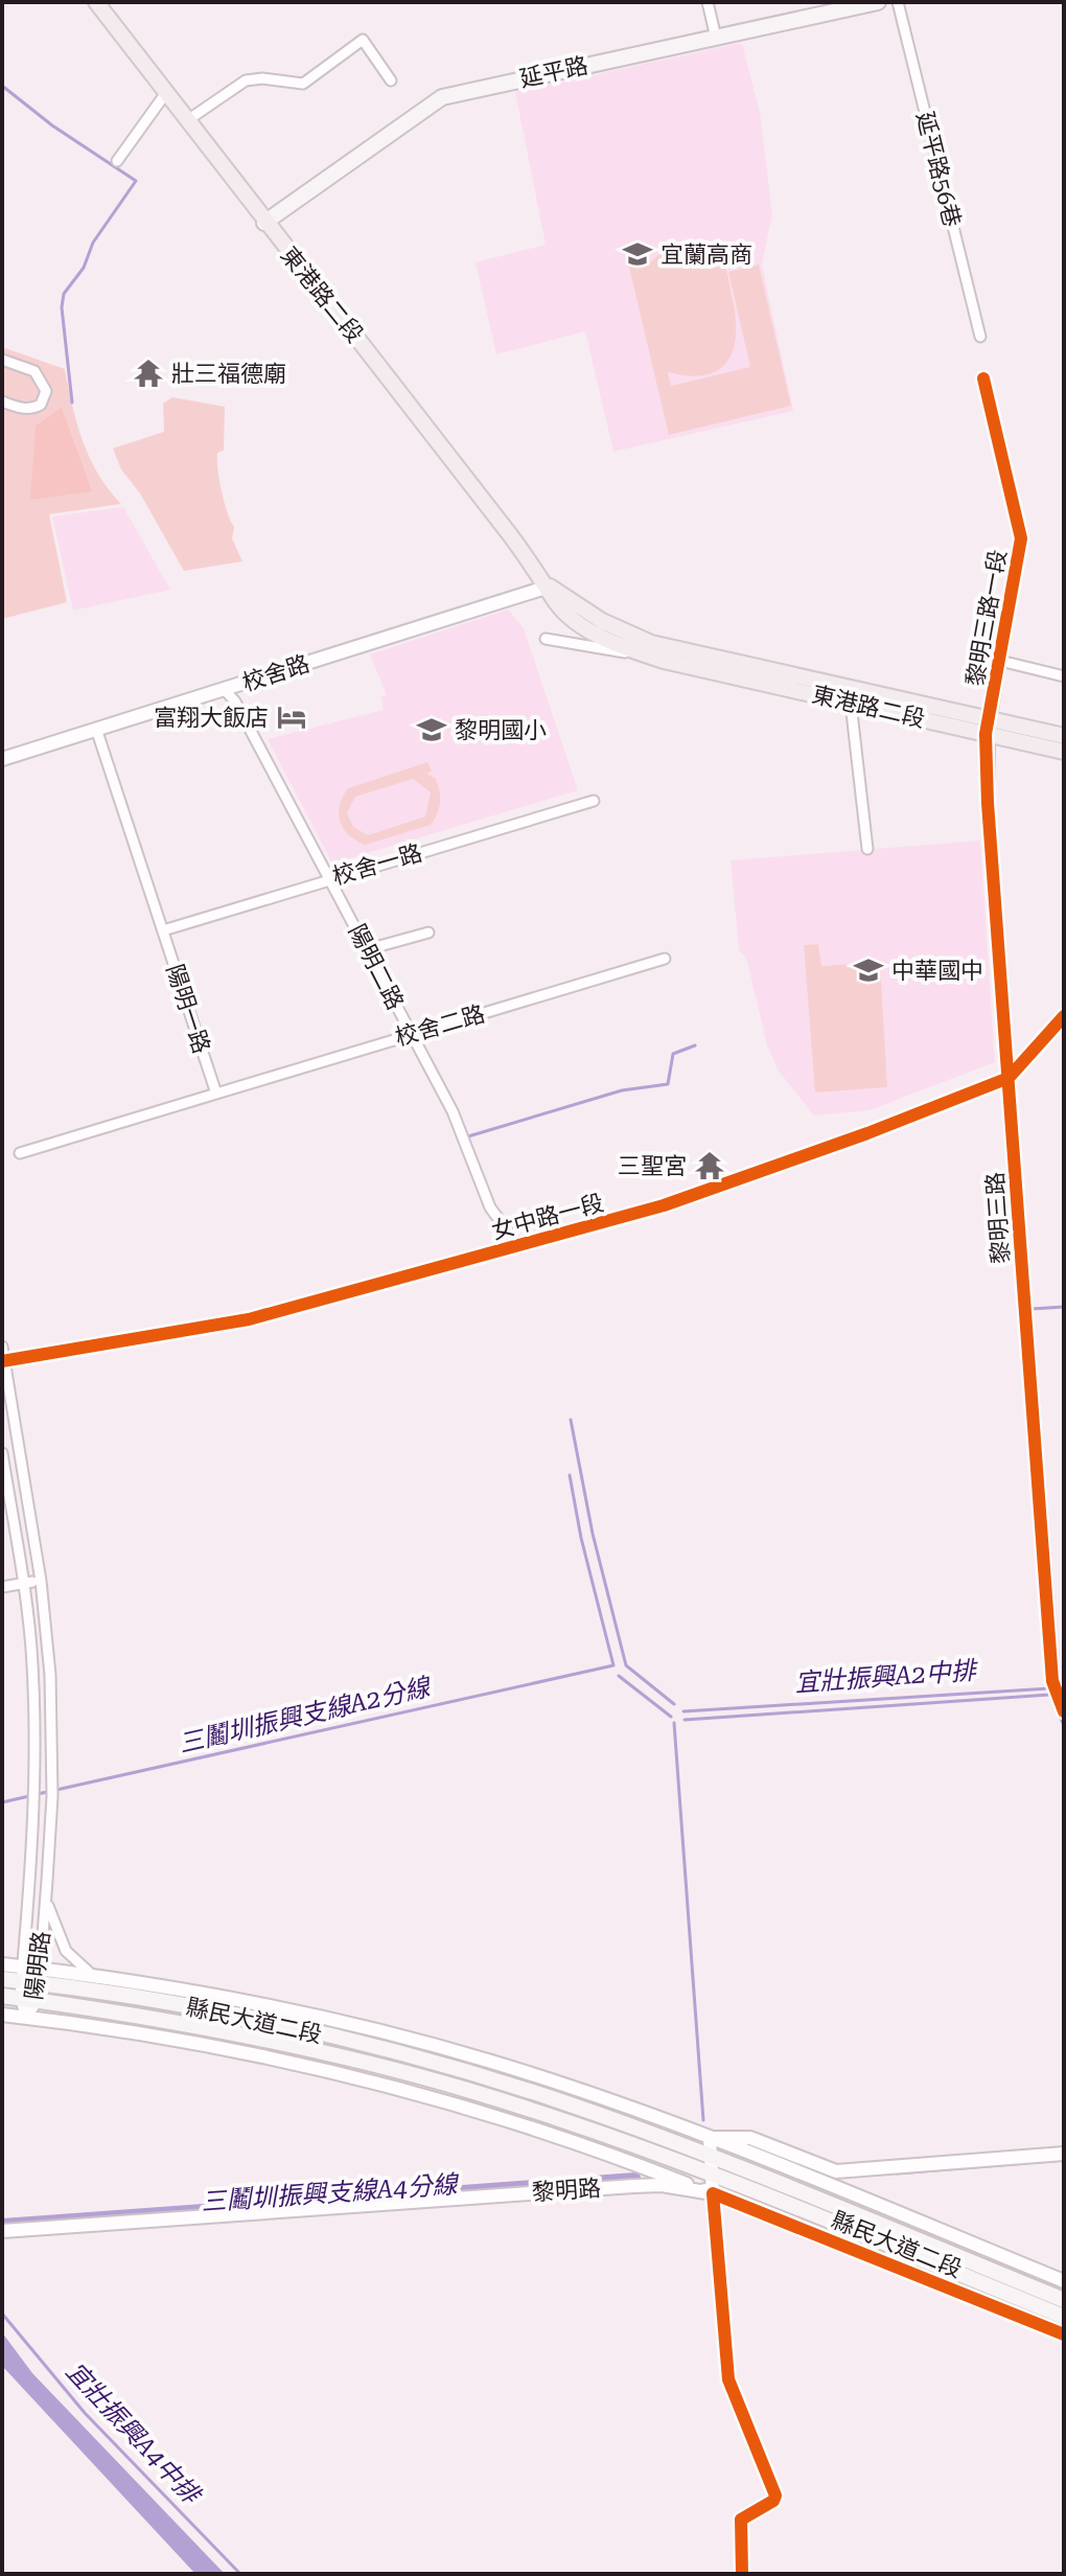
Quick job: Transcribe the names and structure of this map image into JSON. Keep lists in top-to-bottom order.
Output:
{
  "streets": {
    "main road": ["延平路", "東港路二段", "縣民大道二段"],
    "street": [
      "延平路56巷",
      "黎明三路一段",
      "校舍路",
      "校舍一路",
      "陽明二路",
      "陽明一路",
      "校舍二路",
      "女中路一段",
      "黎明三路",
      "陽明路",
      "黎明路"
    ]
  },
  "crossings": [
    ["延平路", "東港路二段"],
    ["東港路二段", "黎明三路一段"],
    ["東港路二段", "校舍路"],
    ["東港路二段", "黎明三路"],
    ["黎明三路一段", "黎明三路"],
    ["校舍路", "陽明二路"],
    ["校舍路", "陽明一路"],
    ["校舍一路", "陽明二路"],
    ["校舍一路", "陽明一路"],
    ["陽明二路", "校舍二路"],
    ["陽明二路", "女中路一段"],
    ["陽明一路", "校舍二路"],
    ["女中路一段", "黎明三路"],
    ["女中路一段", "陽明路"],
    ["陽明路", "縣民大道二段"],
    ["縣民大道二段", "黎明路"]
  ],
  "water": [
    "宜壯振興A2中排",
    "三鬮圳振興支線A2分線",
    "三鬮圳振興支線A4分線",
    "宜壯振興A4中排"
  ],
  "places": {
    "school or university": ["宜蘭高商", "黎明國小", "中華國中"],
    "temple": ["壯三福德廟", "三聖宮"],
    "hotel": ["富翔大飯店"]
  }
}
